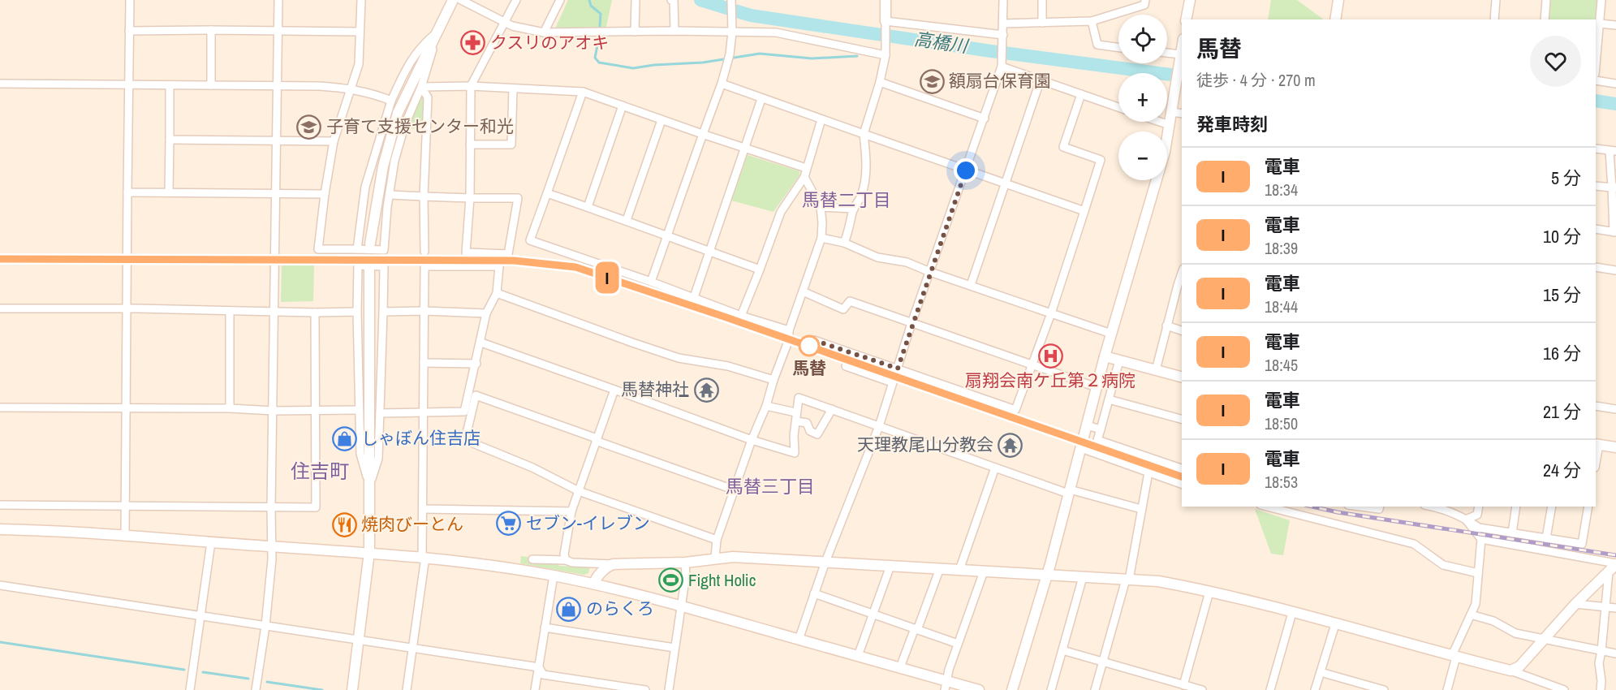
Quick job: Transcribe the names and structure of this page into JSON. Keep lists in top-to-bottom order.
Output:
{
  "districts": ["馬替二丁目", "住吉町", "馬替三丁目"],
  "water": ["高橋川"],
  "places": {
    "pharmacy": ["クスリのアオキ"],
    "school or university": ["額扇台保育園", "子育て支援センター和光"],
    "other": ["馬替"],
    "hospital": ["扇翔会南ケ丘第２病院"],
    "temple": ["馬替神社", "天理教尾山分教会"],
    "shop": ["しゃぼん住吉店", "のらくろ"],
    "supermarket": ["セブン-イレブン"],
    "restaurant": ["焼肉びーとん"],
    "sports": ["Fight Holic"]
  },
  "page": {
    "on_map": "I",
    "map_buttons": ["+", "−"],
    "heading": [
      ["馬替", "徒歩 · 4 分 · 270 m"],
      "発車時刻"
    ],
    "list": [
      {
        "mark": "I",
        "name": "電車",
        "note": "18:34",
        "value": "5 分"
      },
      {
        "mark": "I",
        "name": "電車",
        "note": "18:39",
        "value": "10 分"
      },
      {
        "mark": "I",
        "name": "電車",
        "note": "18:44",
        "value": "15 分"
      },
      {
        "mark": "I",
        "name": "電車",
        "note": "18:45",
        "value": "16 分"
      },
      {
        "mark": "I",
        "name": "電車",
        "note": "18:50",
        "value": "21 分"
      },
      {
        "mark": "I",
        "name": "電車",
        "note": "18:53",
        "value": "24 分"
      }
    ]
  }
}
